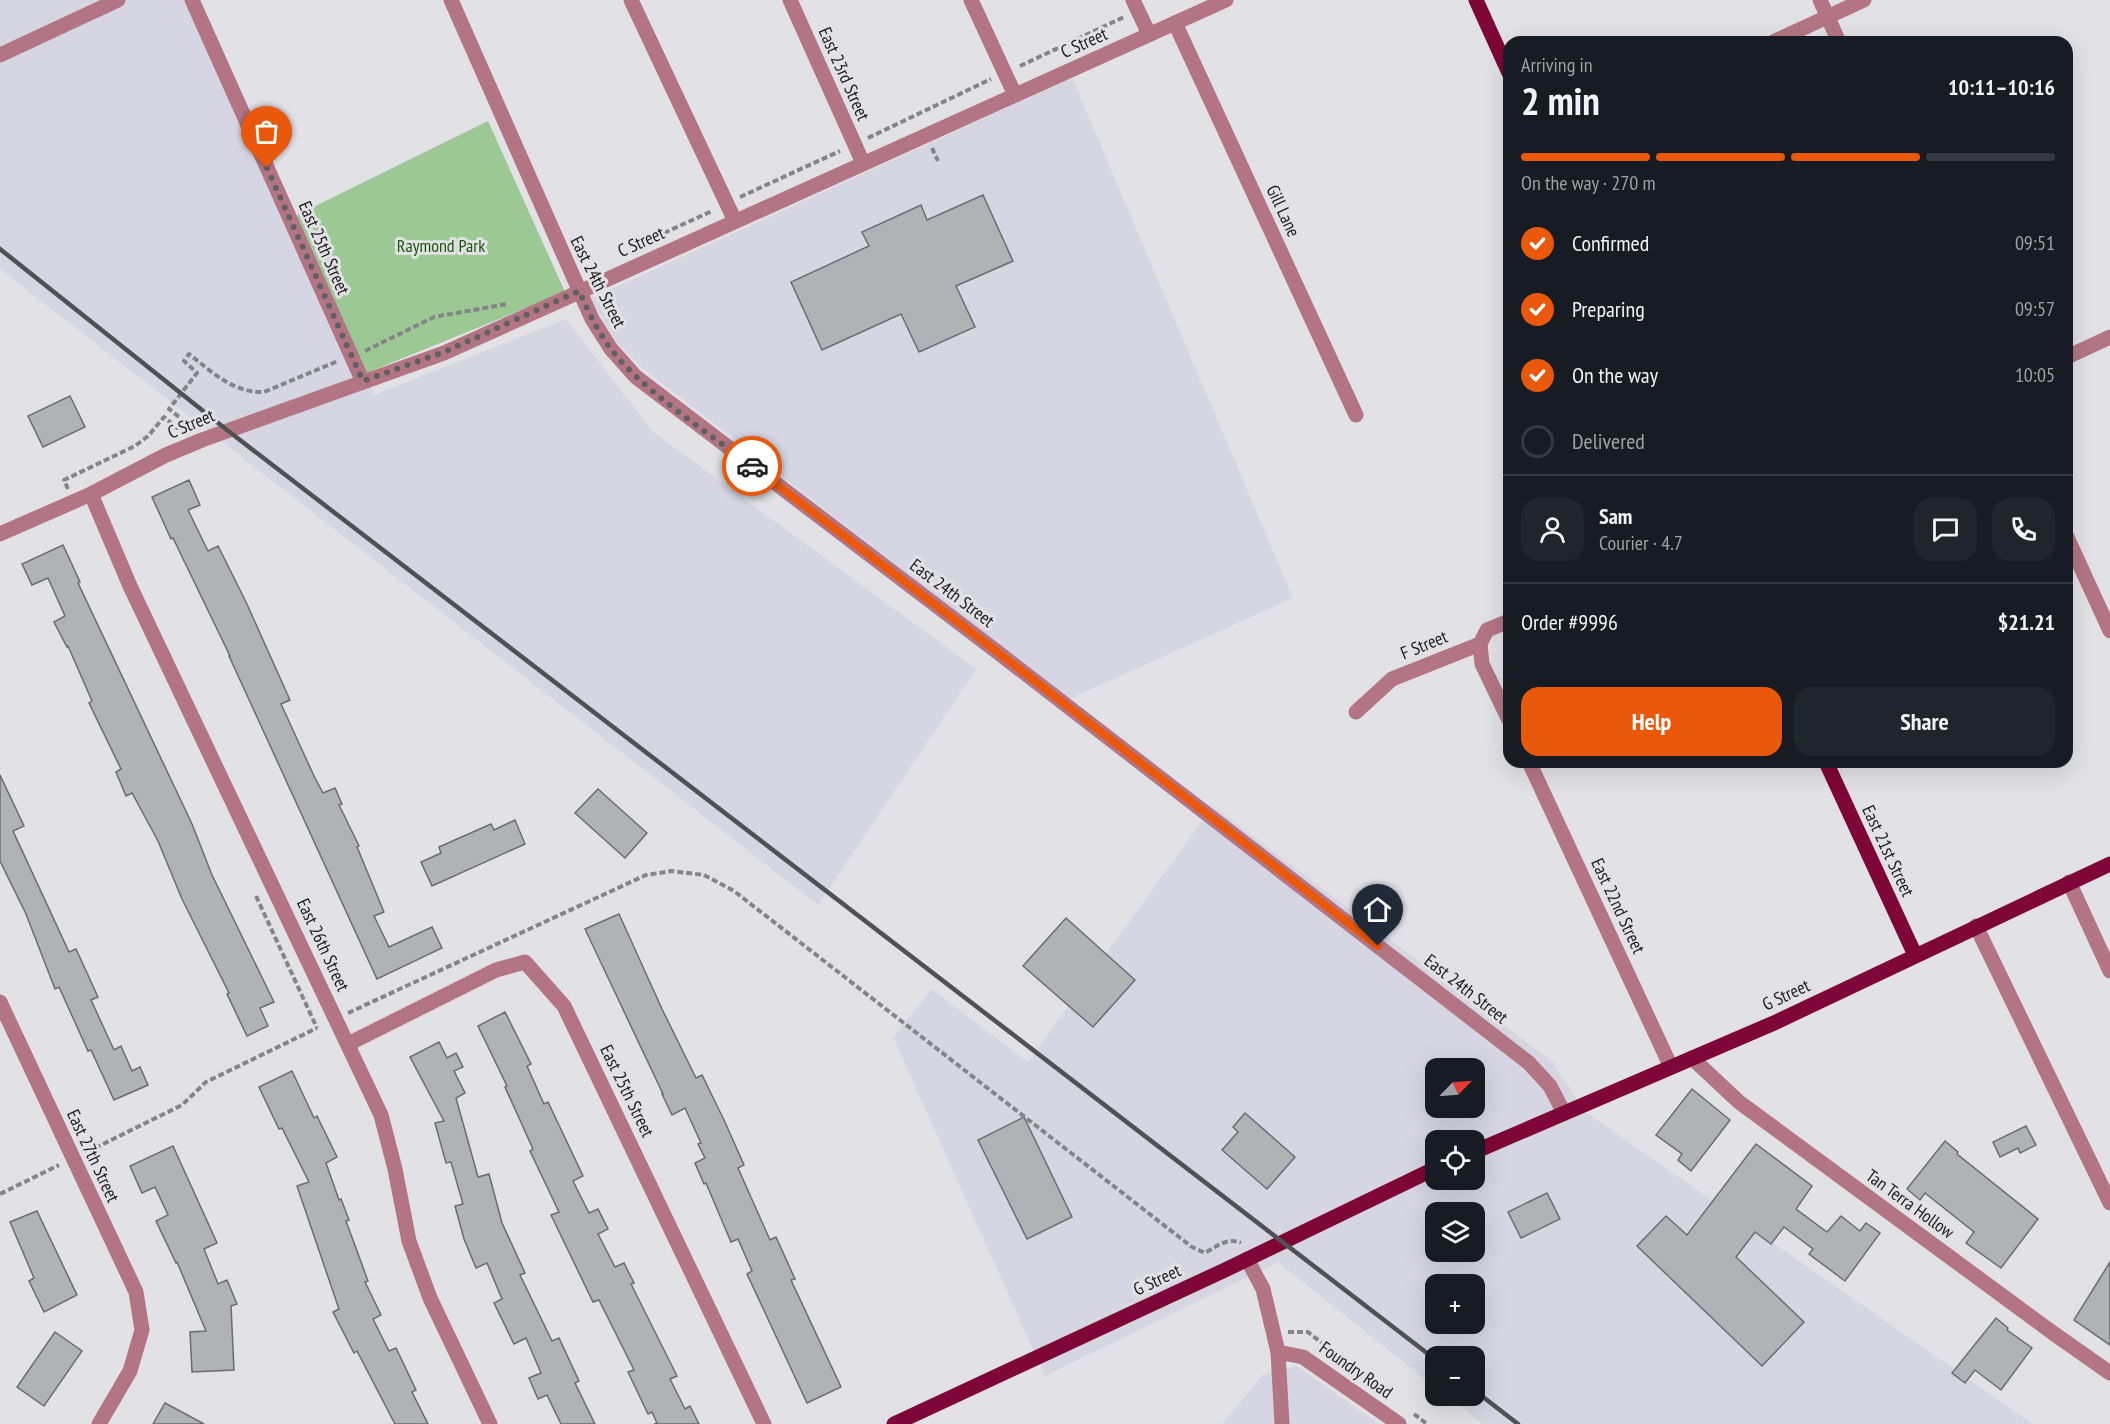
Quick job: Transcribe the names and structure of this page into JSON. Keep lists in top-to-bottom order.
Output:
{
  "streets": {
    "main road": ["East 21st Street", "G Street"],
    "street": [
      "C Street",
      "East 23rd Street",
      "Gill Lane",
      "East 25th Street",
      "East 24th Street",
      "F Street",
      "East 22nd Street",
      "East 26th Street",
      "East 27th Street",
      "Tan Terra Hollow",
      "Foundry Road"
    ]
  },
  "crossings": [
    ["C Street", "East 23rd Street"],
    ["C Street", "Gill Lane"],
    ["C Street", "East 25th Street"],
    ["C Street", "East 24th Street"],
    ["C Street", "East 26th Street"],
    ["East 25th Street", "East 26th Street"],
    ["East 24th Street", "G Street"],
    ["East 21st Street", "G Street"],
    ["East 22nd Street", "G Street"],
    ["G Street", "Tan Terra Hollow"]
  ],
  "parks": ["Raymond Park"],
  "north": "top right",
  "page": {
    "heading": ["2 min", "Arriving in", "10:11–10:16"],
    "panel": [
      "Sam",
      "Courier · 4.7",
      "Order #9996",
      "$21.21"
    ],
    "bar": "On the way · 270 m",
    "list": [
      ["Confirmed", "09:51"],
      ["Preparing", "09:57"],
      ["On the way", "10:05"],
      "Delivered"
    ],
    "buttons": ["Help", "Share"],
    "map_buttons": ["+", "−"]
  }
}
